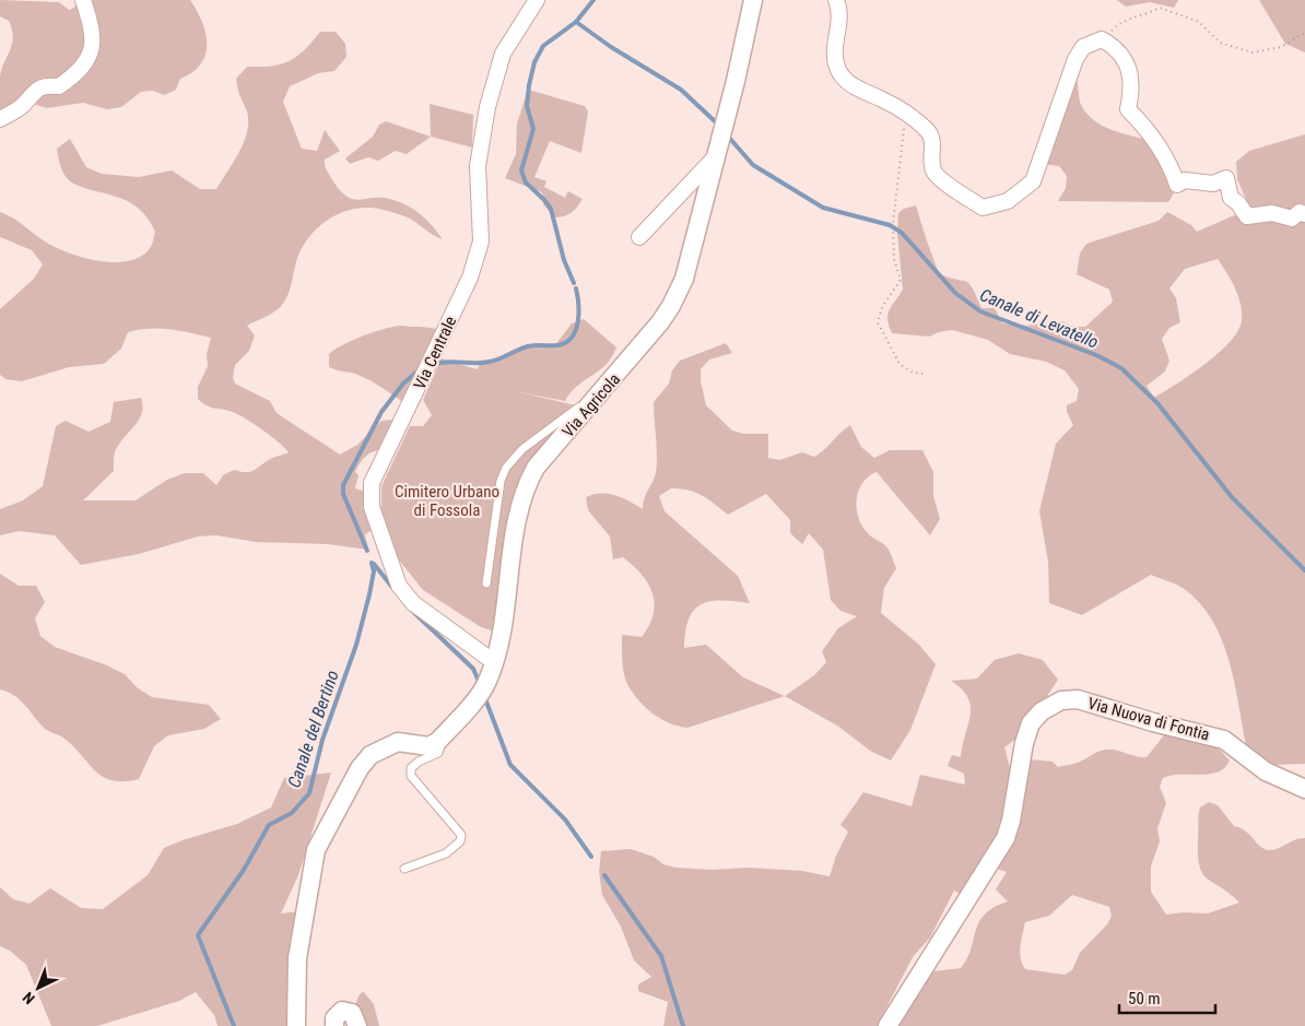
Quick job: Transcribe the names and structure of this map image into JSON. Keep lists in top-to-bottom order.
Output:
{
  "streets": {
    "street": ["Via Centrale", "Via Agricola", "Via Nuova di Fontia"]
  },
  "crossings": [
    ["Via Centrale", "Via Agricola"]
  ],
  "water": ["Canale di Levatello", "Canale del Bertino"],
  "parks": ["Cimitero Urbano di Fossola"],
  "scale_bar": "50 m",
  "north": "bottom left"
}
